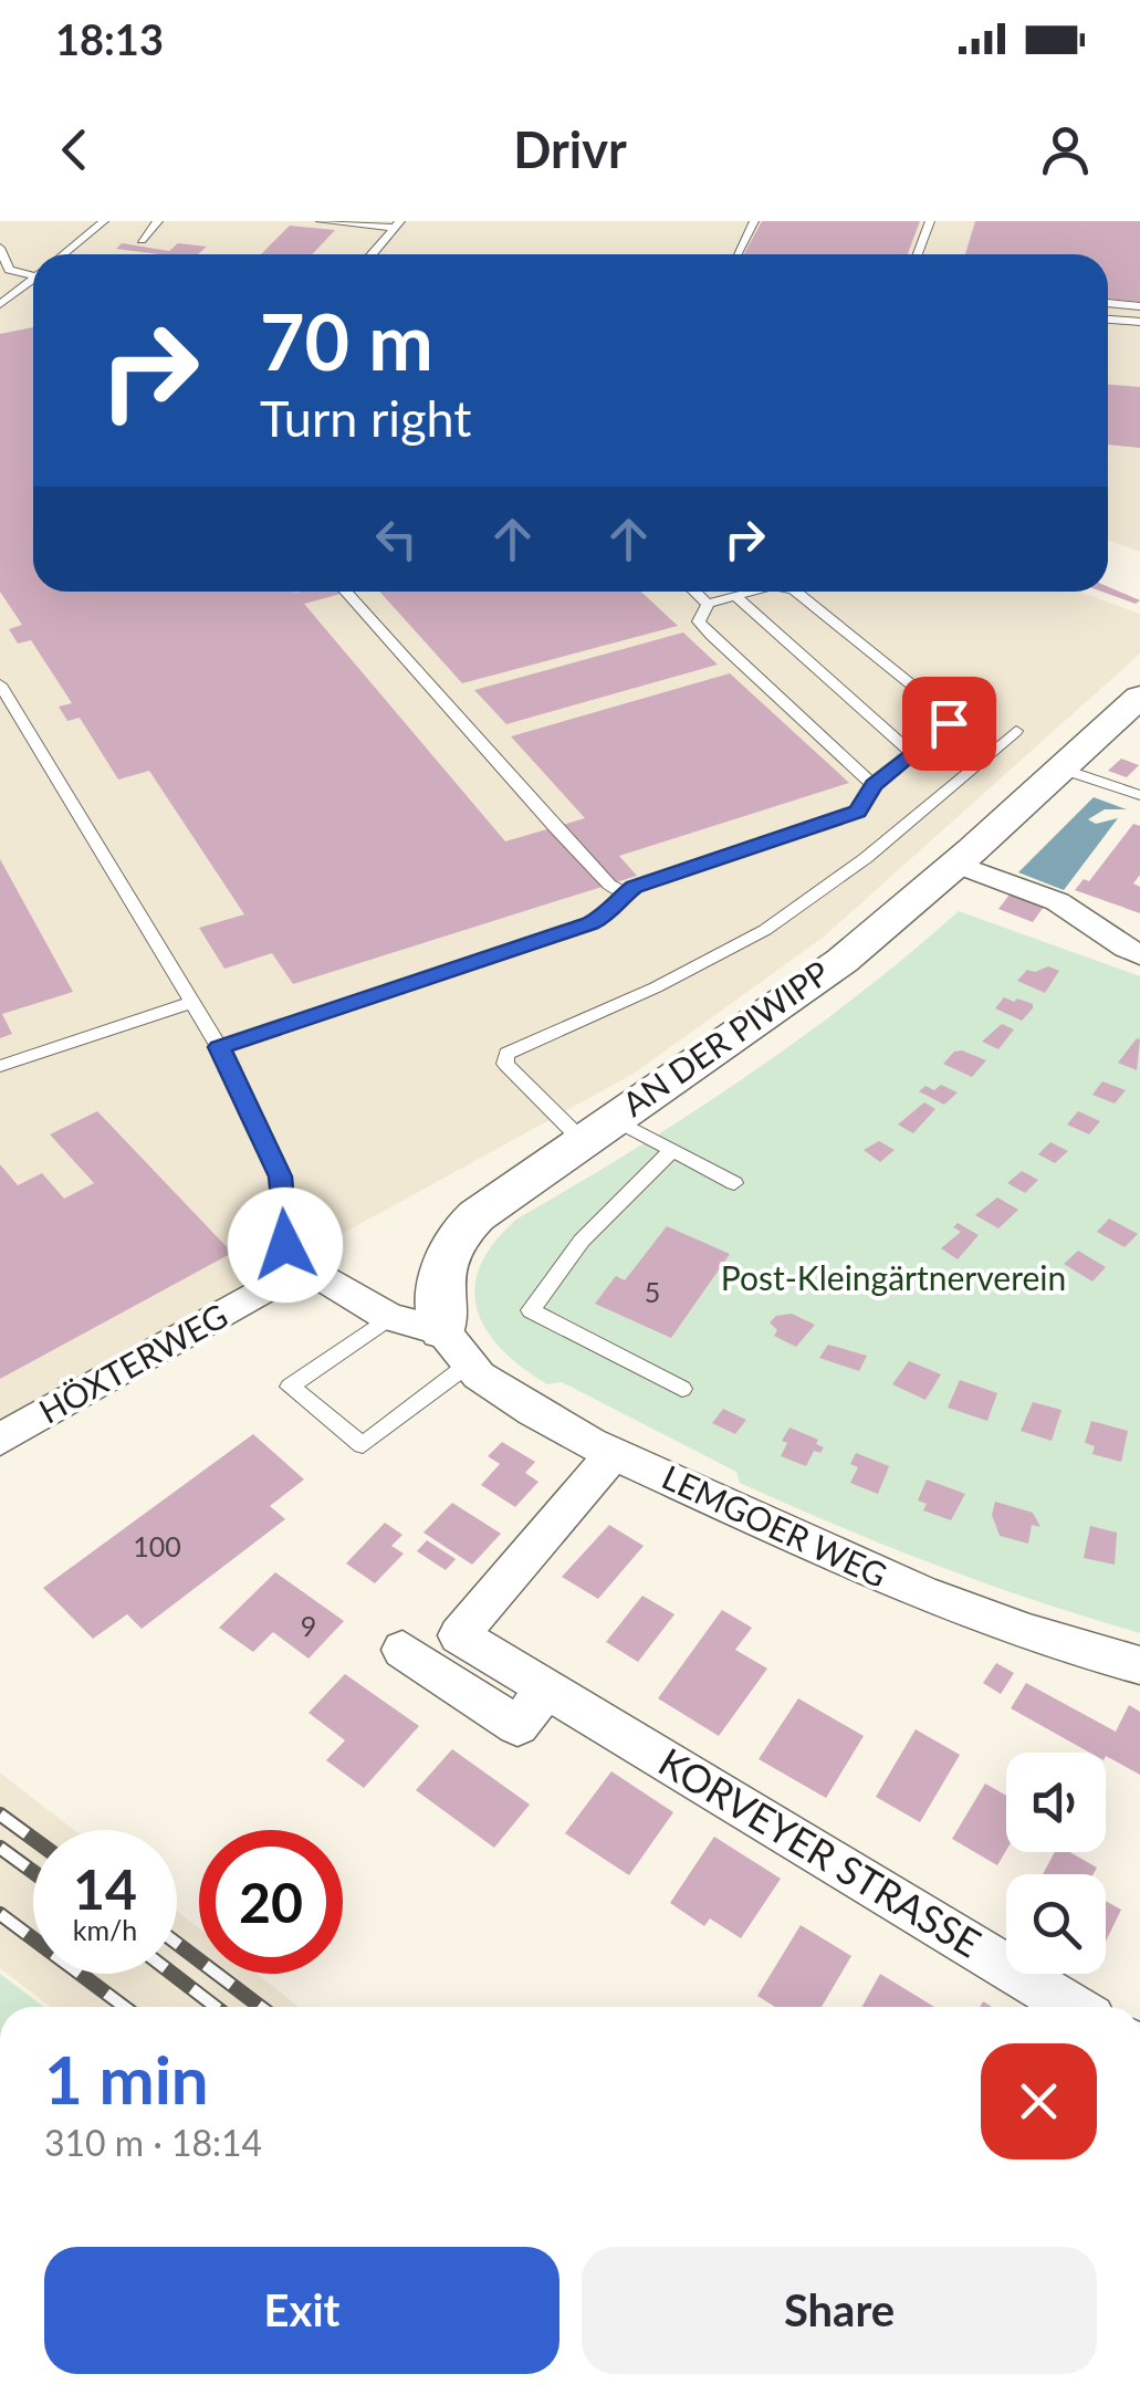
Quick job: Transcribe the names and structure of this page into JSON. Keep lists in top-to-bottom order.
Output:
{
  "streets": {
    "street": [
      "AN DER PIWIPP",
      "HÖXTERWEG",
      "LEMGOER WEG",
      "KORVEYER STRASSE"
    ]
  },
  "crossings": [
    ["AN DER PIWIPP", "LEMGOER WEG"]
  ],
  "parks": ["Post-Kleingärtnerverein"],
  "house_numbers": ["5", "100", "9"],
  "page": {
    "status": "18:13",
    "header": "Drivr",
    "turn": ["70 m", "Turn right"],
    "speed": "14 km/h",
    "limit": "20",
    "heading": ["1 min", "310 m · 18:14"],
    "buttons": ["Exit", "Share"]
  }
}
